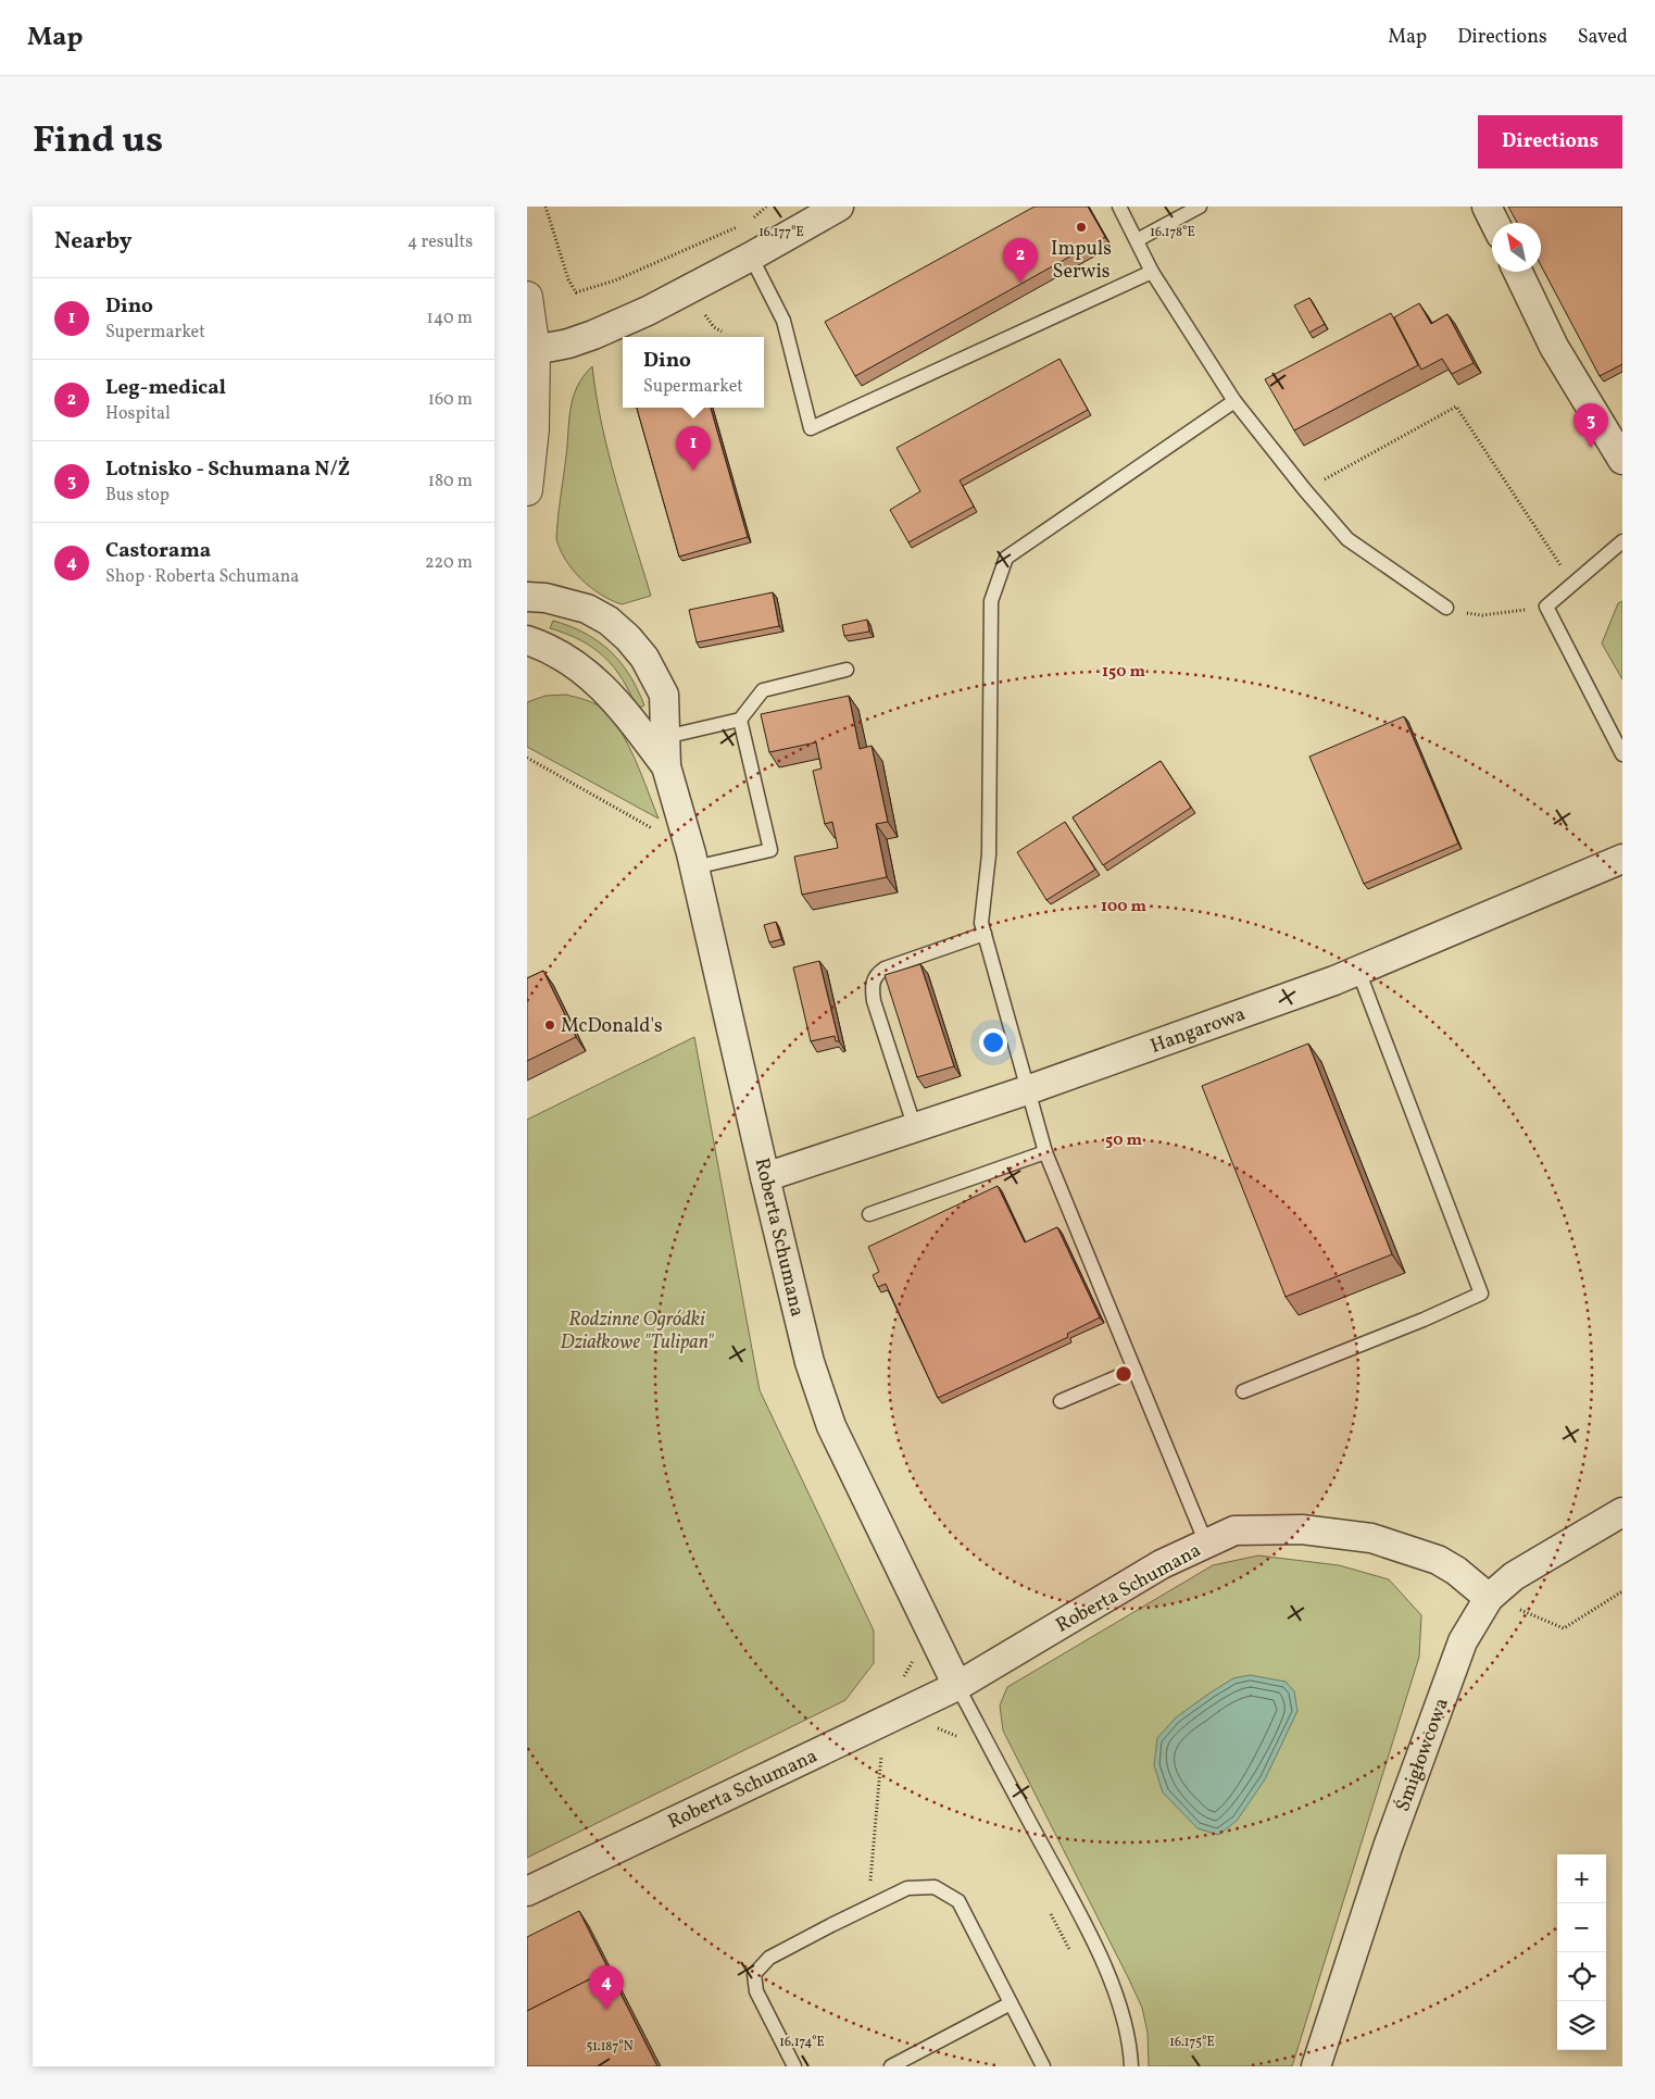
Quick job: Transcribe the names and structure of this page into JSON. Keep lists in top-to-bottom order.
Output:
{
  "streets": {
    "street": ["Hangarowa", "Roberta Schumana", "Śmigłowcowa"]
  },
  "crossings": [
    ["Hangarowa", "Roberta Schumana"],
    ["Roberta Schumana", "Śmigłowcowa"]
  ],
  "parks": ["Rodzinne Ogródki Działkowe \"Tulipan\""],
  "places": ["Impuls Serwis", "McDonald's"],
  "north": "top left",
  "page": {
    "header": "Map",
    "nav": ["Map", "Directions", "Saved"],
    "title": "Find us",
    "buttons": "Directions",
    "heading": ["Nearby", "4 results"],
    "pins": [
      "2",
      "3",
      "1",
      "4"
    ],
    "list": [
      {
        "mark": "1",
        "name": "Dino",
        "note": "Supermarket",
        "value": "140 m"
      },
      {
        "mark": "2",
        "name": "Leg-medical",
        "note": "Hospital",
        "value": "160 m"
      },
      {
        "mark": "3",
        "name": "Lotnisko - Schumana N/Ż",
        "note": "Bus stop",
        "value": "180 m"
      },
      {
        "mark": "4",
        "name": "Castorama",
        "note": "Shop · Roberta Schumana",
        "value": "220 m"
      }
    ],
    "popup": ["Dino", "Supermarket"],
    "map_buttons": ["+", "−"]
  },
  "coordinates": [
    "16.177°E",
    "16.178°E",
    "16.174°E",
    "16.175°E",
    "51.187°N"
  ],
  "rings": ["150 m", "100 m", "50 m"]
}
